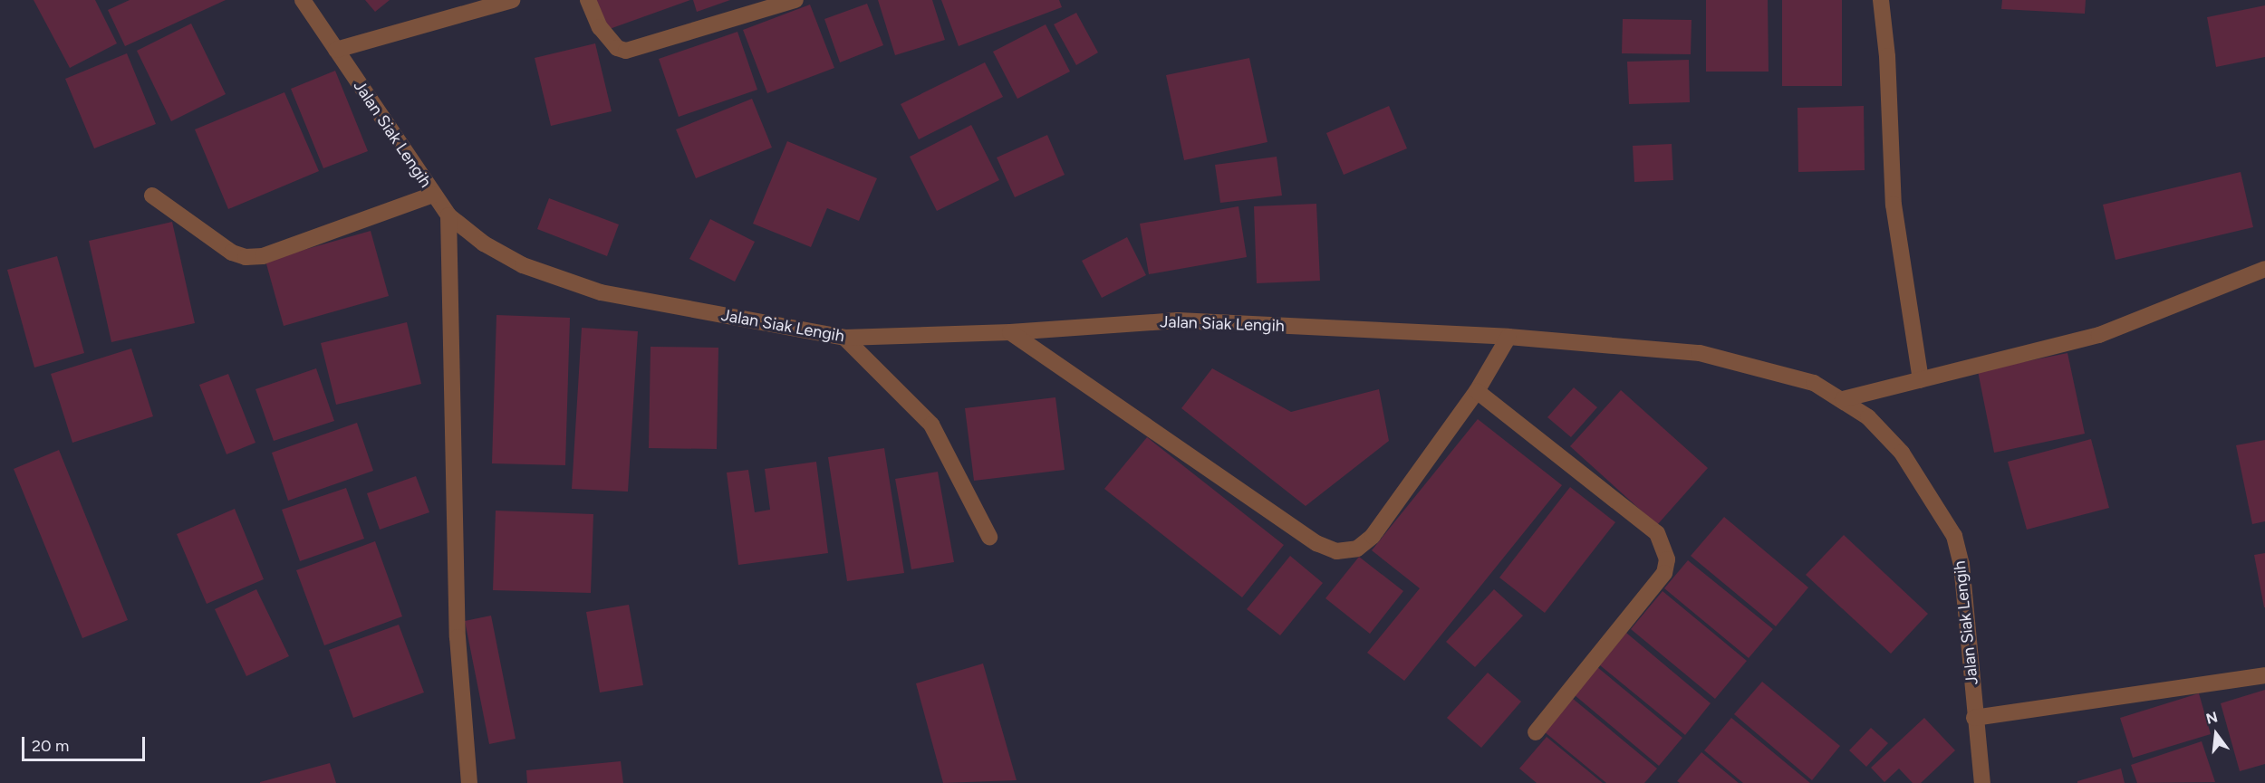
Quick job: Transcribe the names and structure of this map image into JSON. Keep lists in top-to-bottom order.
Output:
{
  "streets": {
    "street": ["Jalan Siak Lengih"]
  },
  "scale_bar": "20 m",
  "north": "top"
}
